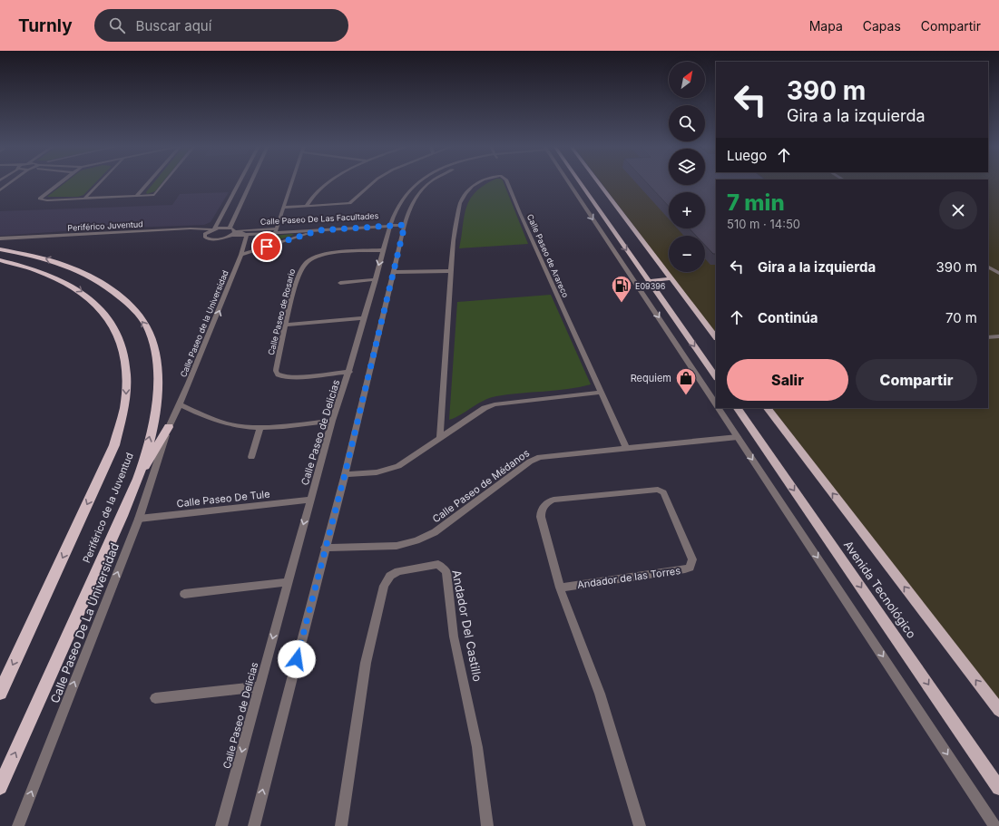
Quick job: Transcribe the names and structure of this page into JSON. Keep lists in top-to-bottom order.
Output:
{
  "streets": {
    "highway": ["Periférico de la Juventud"],
    "main road": ["Avenida Tecnológico"],
    "street": [
      "Calle Paseo De Las Facultades",
      "Periférico Juventud",
      "Calle Paseo de Arareco",
      "Calle Paseo de Rosario",
      "Calle Paseo de la Universidad",
      "Calle Paseo de Delicias",
      "Calle Paseo de Médanos",
      "Calle Paseo De Tule",
      "Andador de las Torres",
      "Calle Paseo De La Universidad",
      "Andador Del Castillo"
    ]
  },
  "crossings": [
    ["Calle Paseo De Las Facultades", "Periférico Juventud"],
    ["Calle Paseo De Las Facultades", "Calle Paseo de la Universidad"],
    ["Calle Paseo De Las Facultades", "Calle Paseo de Delicias"],
    ["Calle Paseo de Arareco", "Calle Paseo de Médanos"],
    ["Calle Paseo de Rosario", "Calle Paseo de Delicias"],
    ["Calle Paseo de la Universidad", "Calle Paseo De La Universidad"],
    ["Calle Paseo de Delicias", "Calle Paseo de Médanos"],
    ["Calle Paseo de Delicias", "Calle Paseo De Tule"],
    ["Calle Paseo De Tule", "Calle Paseo De La Universidad"]
  ],
  "one_way": ["Calle Paseo de la Universidad", "Calle Paseo De La Universidad"],
  "places": {
    "fuel station": ["E09396"],
    "shop": ["Requiem"]
  },
  "north": "top right",
  "page": {
    "header": "Turnly",
    "search": "Buscar aquí",
    "nav": ["Mapa", "Capas", "Compartir"],
    "map_buttons": ["+", "−"],
    "turn": ["390 m", "Gira a la izquierda"],
    "then": "Luego",
    "heading": ["7 min", "510 m · 14:50"],
    "list": [
      {
        "name": "Gira a la izquierda",
        "value": "390 m"
      },
      {
        "name": "Continúa",
        "value": "70 m"
      }
    ],
    "buttons": ["Salir", "Compartir"]
  }
}
